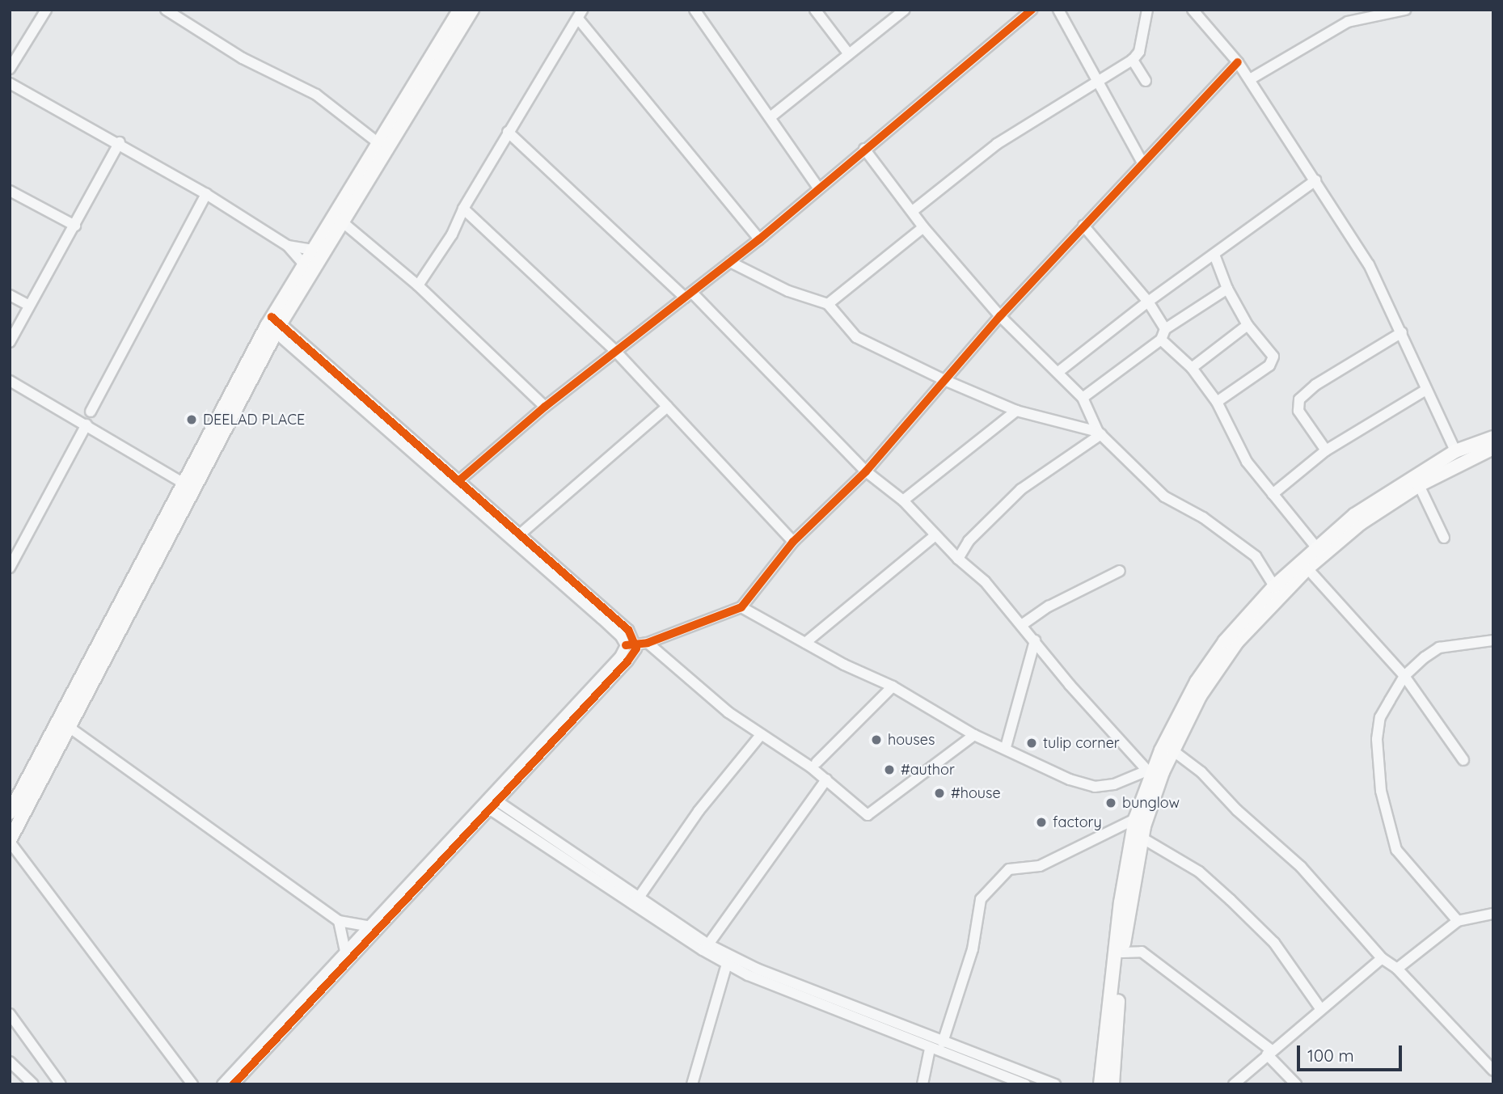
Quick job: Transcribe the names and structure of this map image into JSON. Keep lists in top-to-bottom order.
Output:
{
  "places": [
    "DEELAD PLACE",
    "houses",
    "tulip corner",
    "#author",
    "#house",
    "bunglow",
    "factory"
  ],
  "scale_bar": "100 m"
}
